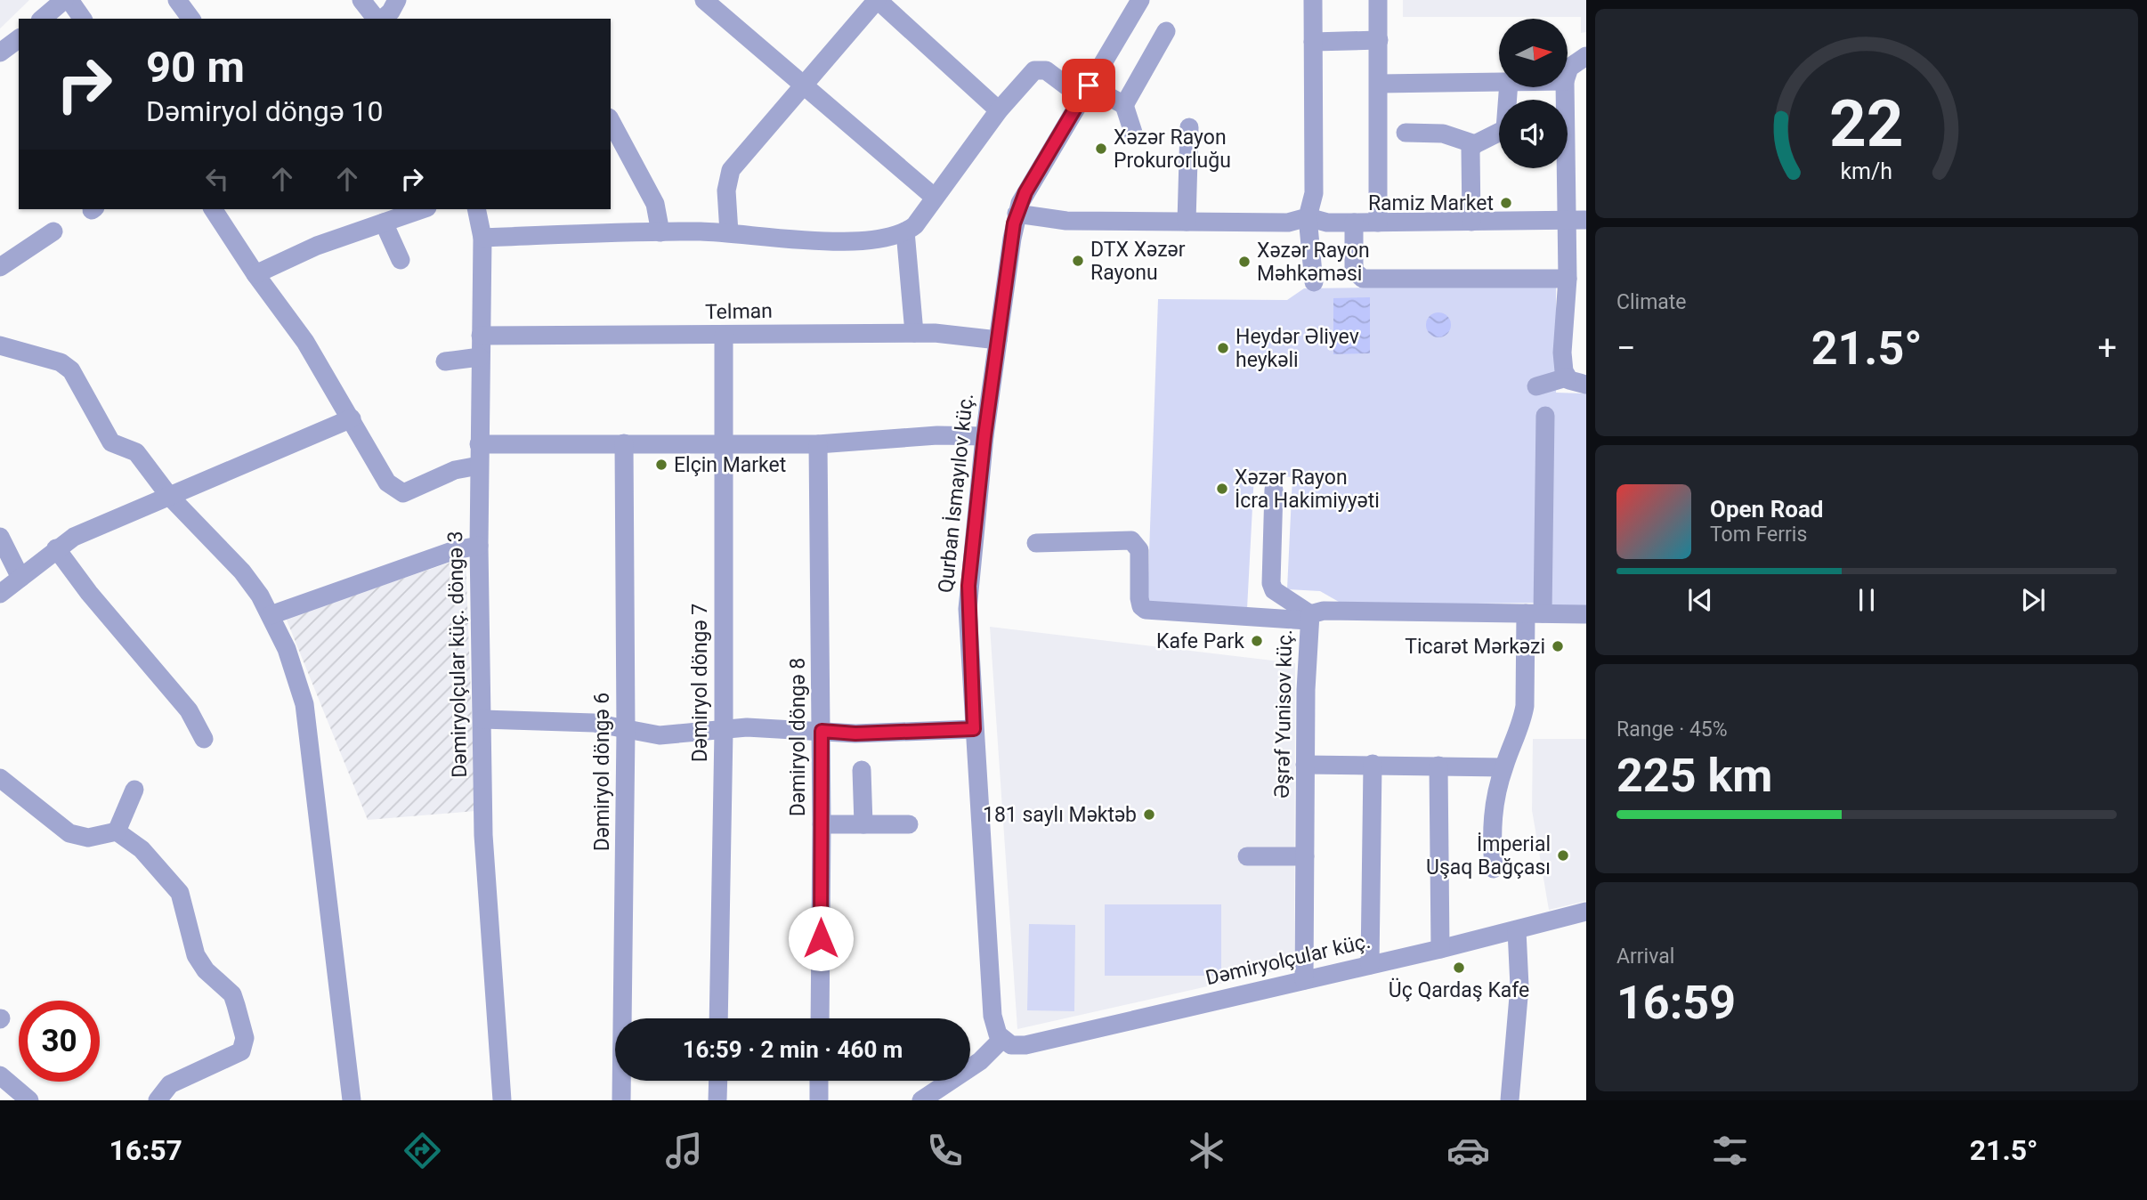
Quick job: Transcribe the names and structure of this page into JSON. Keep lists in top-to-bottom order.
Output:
{
  "streets": {
    "street": [
      "Telman",
      "Qurban İsmayılov küç.",
      "Dəmiryolçular küç. döngə 3",
      "Dəmiryol döngə 7",
      "Əşrəf Yunisov küç.",
      "Dəmiryol döngə 8",
      "Dəmiryol döngə 6",
      "Dəmiryolçular küç."
    ]
  },
  "crossings": [
    ["Telman", "Qurban İsmayılov küç."],
    ["Telman", "Dəmiryolçular küç. döngə 3"],
    ["Telman", "Dəmiryol döngə 7"],
    ["Qurban İsmayılov küç.", "Dəmiryolçular küç."],
    ["Əşrəf Yunisov küç.", "Dəmiryolçular küç."]
  ],
  "places": [
    "Xəzər Rayon Prokurorluğu",
    "Ramiz Market",
    "DTX Xəzər Rayonu",
    "Xəzər Rayon Məhkəməsi",
    "Heydər Əliyev heykəli",
    "Elçin Market",
    "Xəzər Rayon İcra Hakimiyyəti",
    "Kafe Park",
    "Ticarət Mərkəzi",
    "181 saylı Məktəb",
    "İmperial Uşaq Bağçası",
    "Üç Qardaş Kafe"
  ],
  "north": "right",
  "page": {
    "turn": ["90 m", "Dəmiryol döngə 10"],
    "tile": [
      "Climate",
      ["Range · 45%", "225 km"],
      ["Arrival", "16:59"]
    ],
    "heat": ["−", "21.5°", "+"],
    "song": ["Open Road", "Tom Ferris"],
    "limit": "30",
    "trip": "16:59 · 2 min · 460 m",
    "tabs": ["16:57", "21.5°"],
    "gauge": ["22", "km/h"]
  }
}
